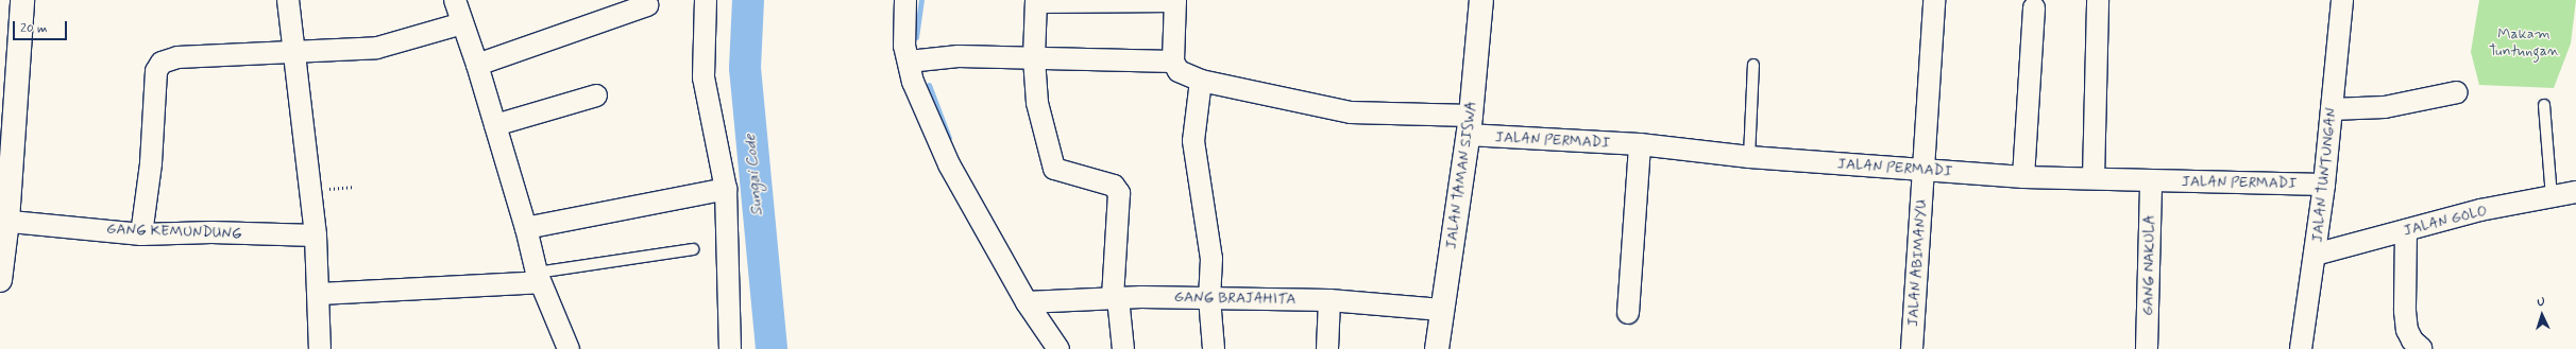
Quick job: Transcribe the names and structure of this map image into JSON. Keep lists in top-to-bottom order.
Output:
{
  "streets": {
    "main road": ["JALAN TAMAN SISWA"],
    "street": [
      "JALAN PERMADI",
      "JALAN TUNTUNGAN",
      "JALAN GOLO",
      "GANG KEMUNDUNG",
      "JALAN ABIMANYU",
      "GANG NAKULA",
      "GANG BRAJAHITA"
    ]
  },
  "crossings": [
    ["JALAN PERMADI", "JALAN TAMAN SISWA"],
    ["JALAN PERMADI", "JALAN TUNTUNGAN"],
    ["JALAN PERMADI", "JALAN ABIMANYU"],
    ["JALAN PERMADI", "GANG NAKULA"],
    ["JALAN TAMAN SISWA", "GANG BRAJAHITA"],
    ["JALAN TUNTUNGAN", "JALAN GOLO"]
  ],
  "water": ["Sungai Code"],
  "parks": ["Makam Tuntungan"],
  "scale_bar": "20 m",
  "north": "top"
}
